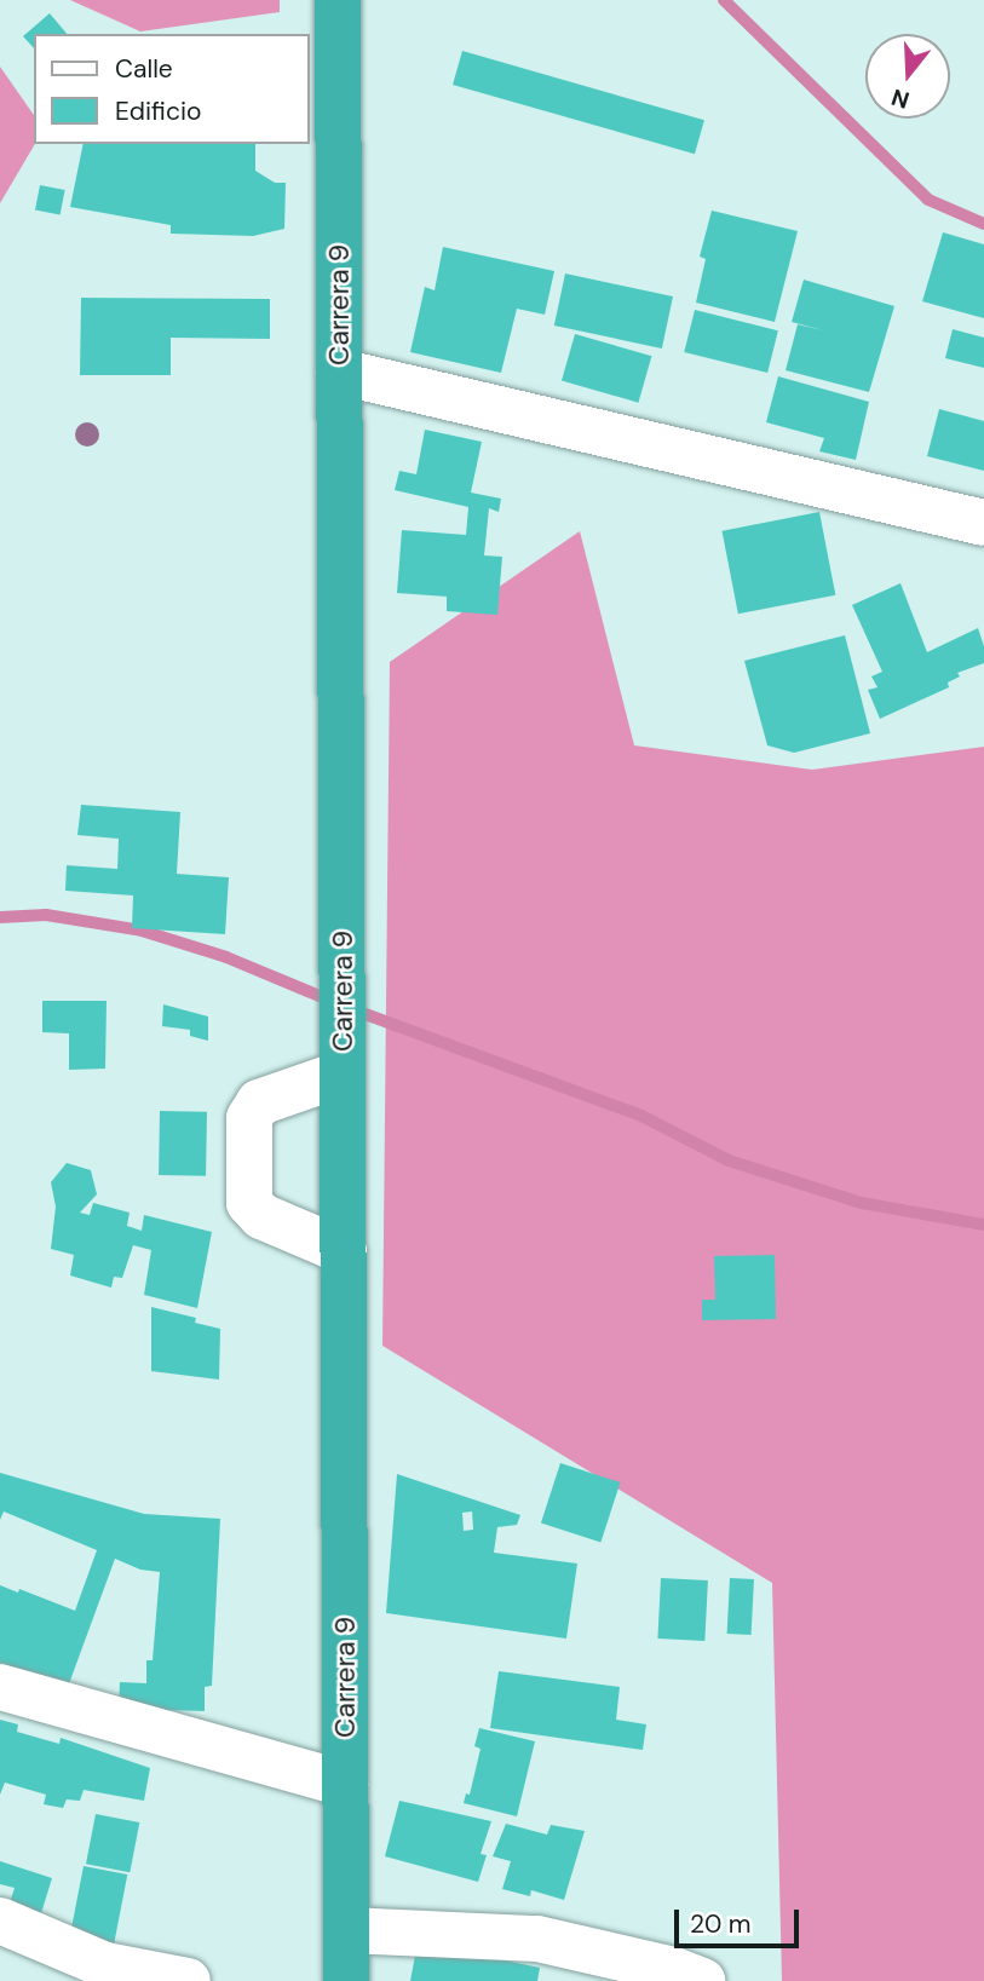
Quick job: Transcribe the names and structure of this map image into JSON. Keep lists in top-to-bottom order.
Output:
{
  "streets": {
    "highway": ["Carrera 9"]
  },
  "legend": ["Calle", "Edificio"],
  "scale_bar": "20 m",
  "north": "bottom"
}
